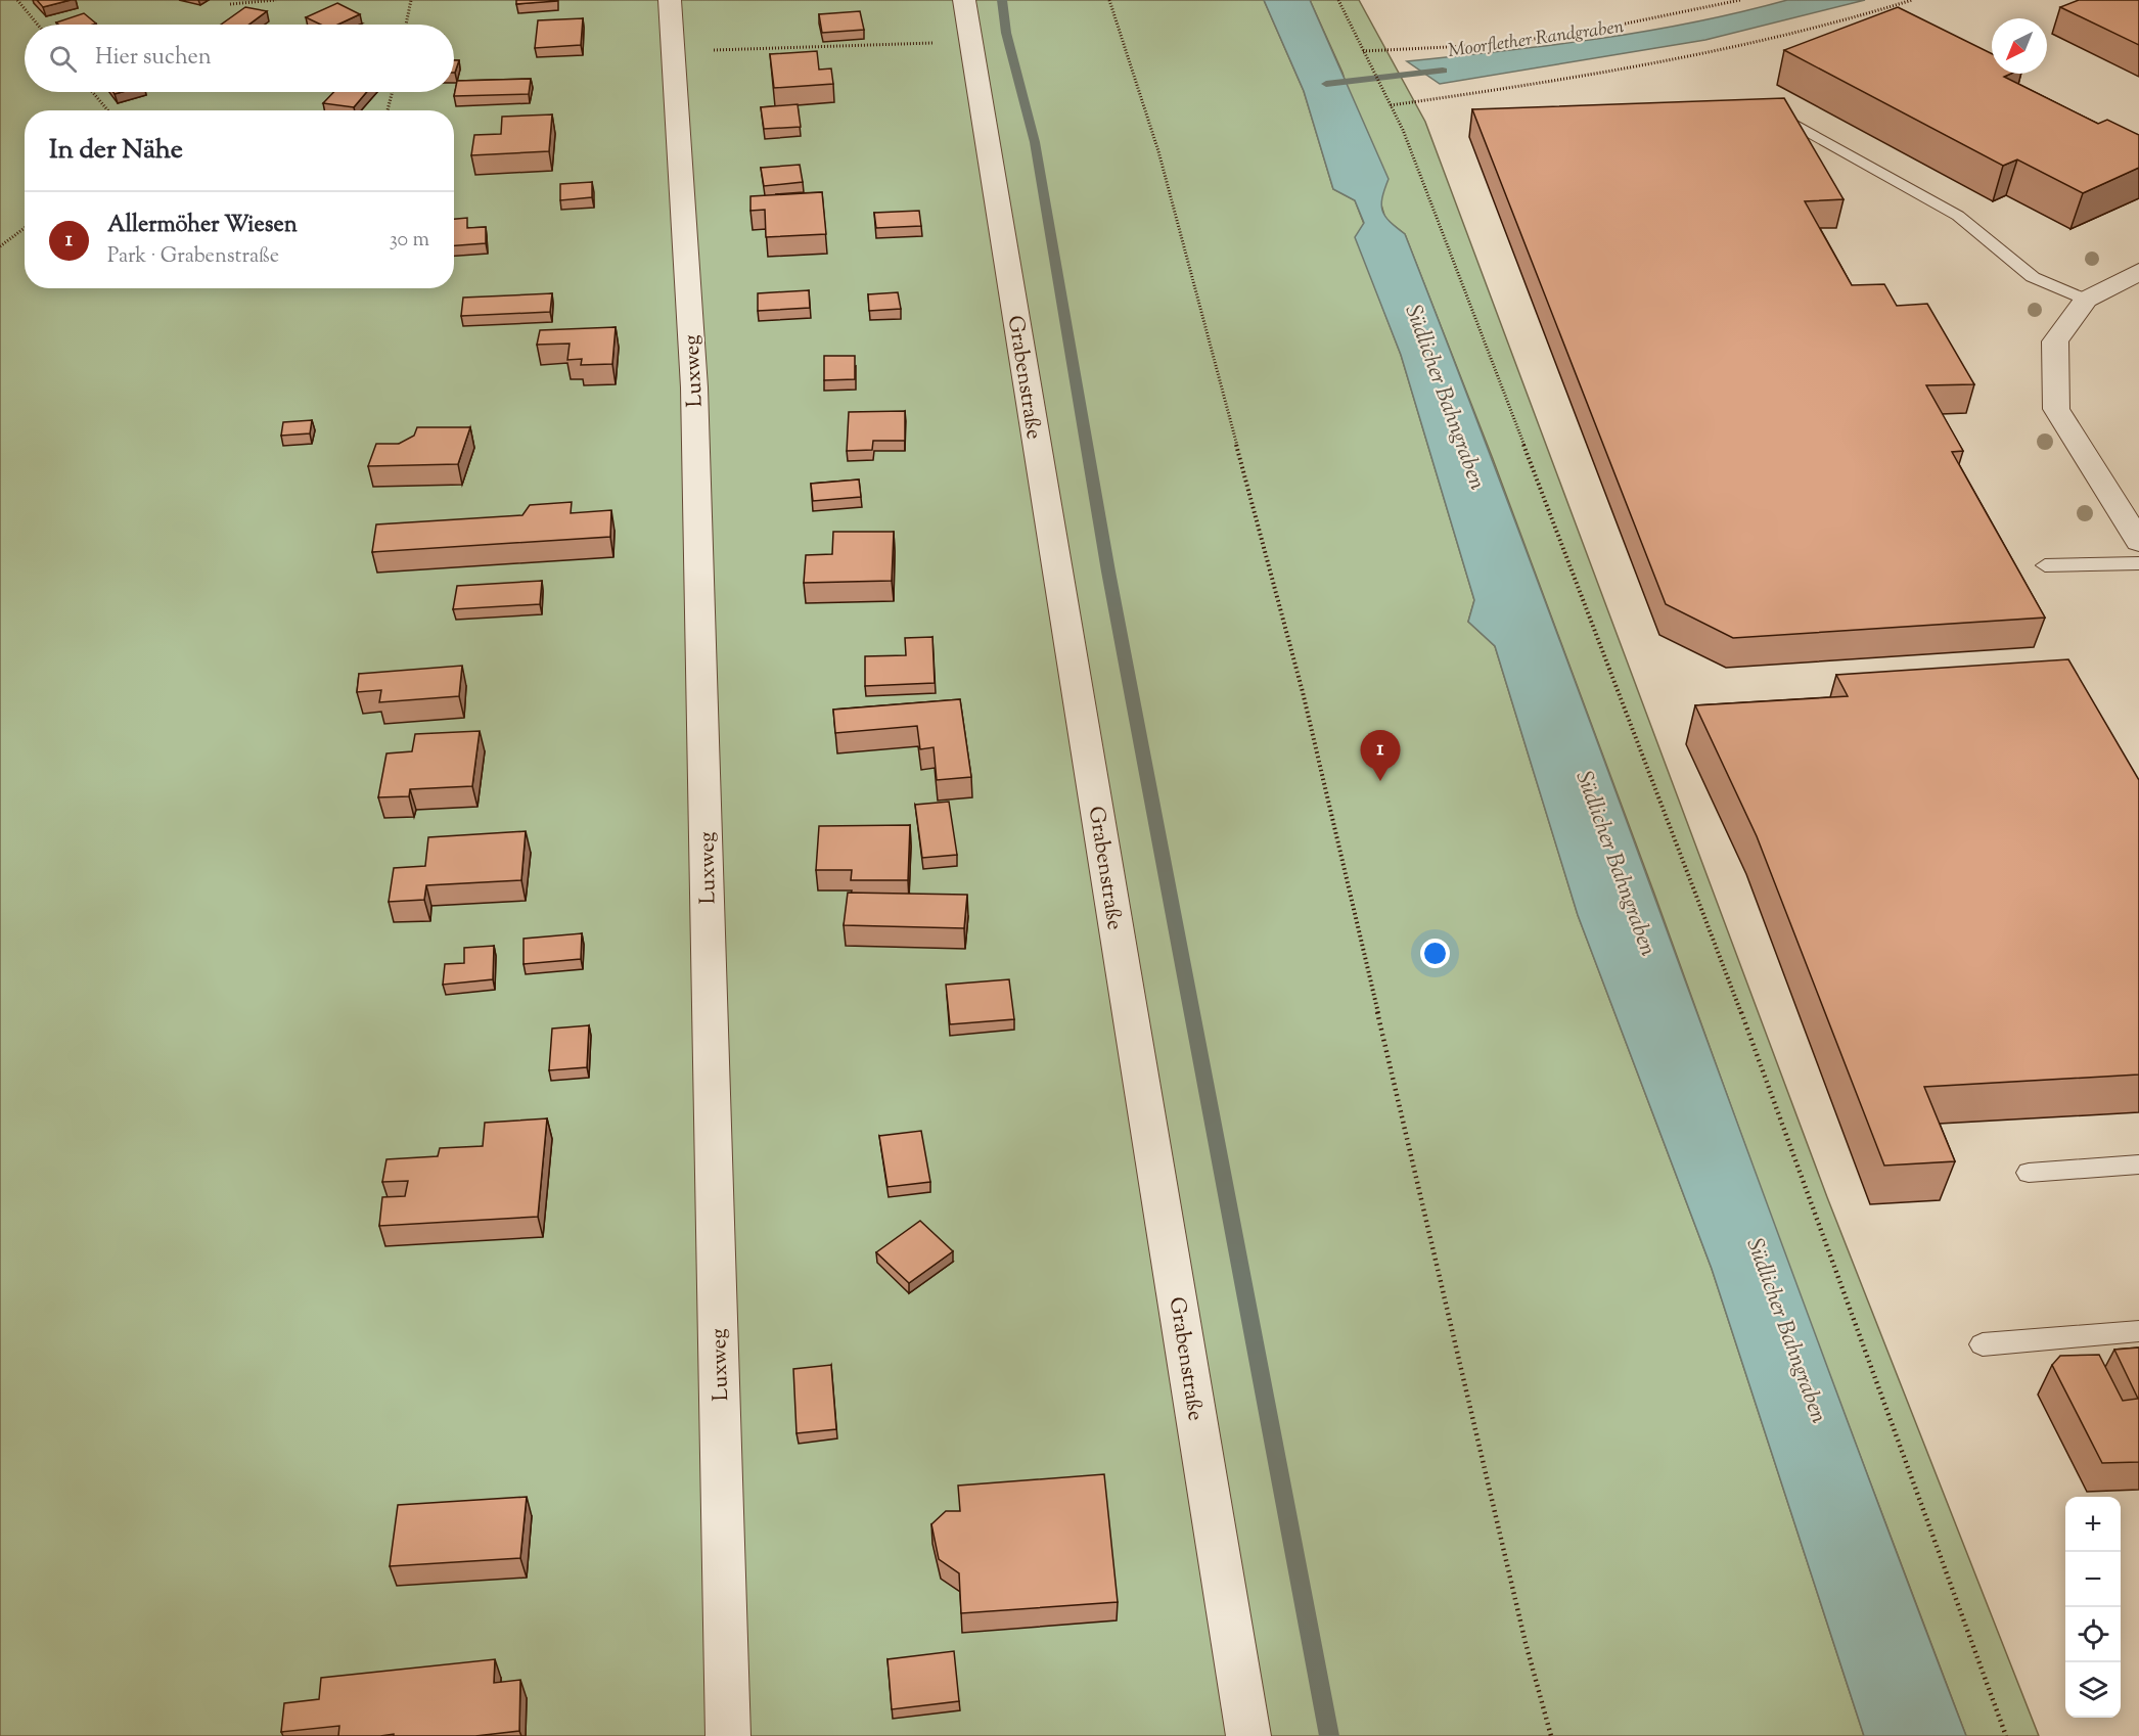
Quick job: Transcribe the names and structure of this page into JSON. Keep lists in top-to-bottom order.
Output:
{
  "streets": {
    "street": ["Luxweg", "Grabenstraße"]
  },
  "water": ["Moorflether Randgraben", "Südlicher Bahngraben"],
  "north": "bottom left",
  "page": {
    "search": "Hier suchen",
    "heading": "In der Nähe",
    "list": [
      {
        "mark": "1",
        "name": "Allermöher Wiesen",
        "note": "Park · Grabenstraße",
        "value": "30 m"
      }
    ],
    "pins": "1",
    "map_buttons": ["+", "−"]
  }
}
